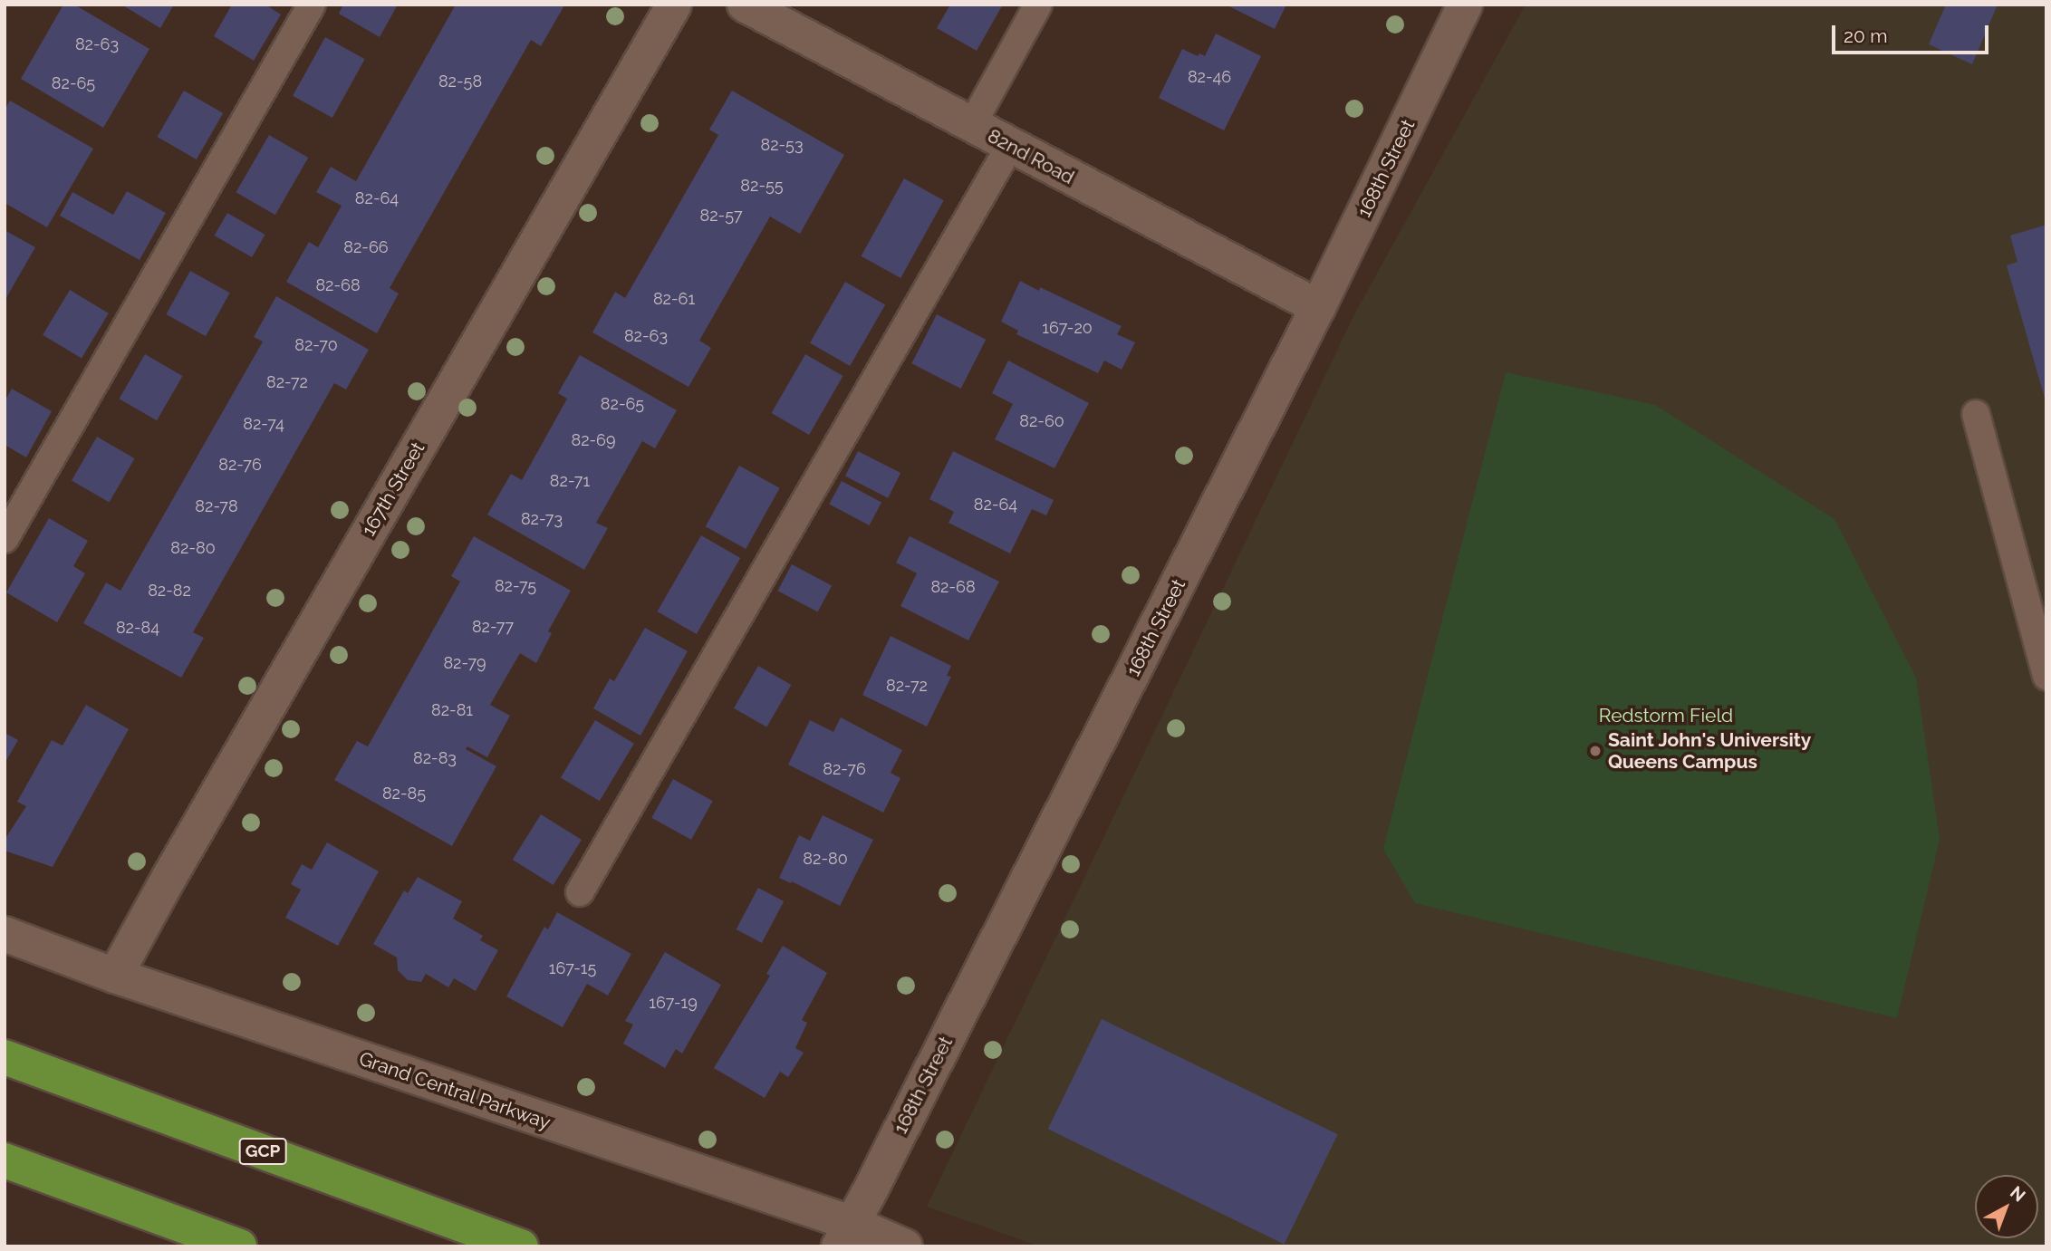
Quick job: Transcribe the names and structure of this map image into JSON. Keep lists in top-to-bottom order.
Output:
{
  "streets": {
    "highway": ["GCP"],
    "street": [
      "82nd Road",
      "168th Street",
      "167th Street",
      "Grand Central Parkway"
    ]
  },
  "crossings": [
    ["82nd Road", "168th Street"],
    ["168th Street", "Grand Central Parkway"],
    ["167th Street", "Grand Central Parkway"]
  ],
  "parks": ["Redstorm Field"],
  "places": ["Saint John's University Queens Campus"],
  "house_numbers": [
    "82-63",
    "82-46",
    "82-58",
    "82-65",
    "82-53",
    "82-55",
    "82-64",
    "82-57",
    "82-66",
    "82-68",
    "82-61",
    "167-20",
    "82-63",
    "82-70",
    "82-72",
    "82-65",
    "82-60",
    "82-74",
    "82-69",
    "82-76",
    "82-71",
    "82-64",
    "82-78",
    "82-73",
    "82-80",
    "82-75",
    "82-68",
    "82-82",
    "82-77",
    "82-84",
    "82-79",
    "82-72",
    "82-81",
    "82-83",
    "82-76",
    "82-85",
    "82-80",
    "167-15",
    "167-19"
  ],
  "scale_bar": "20 m",
  "north": "top right"
}
